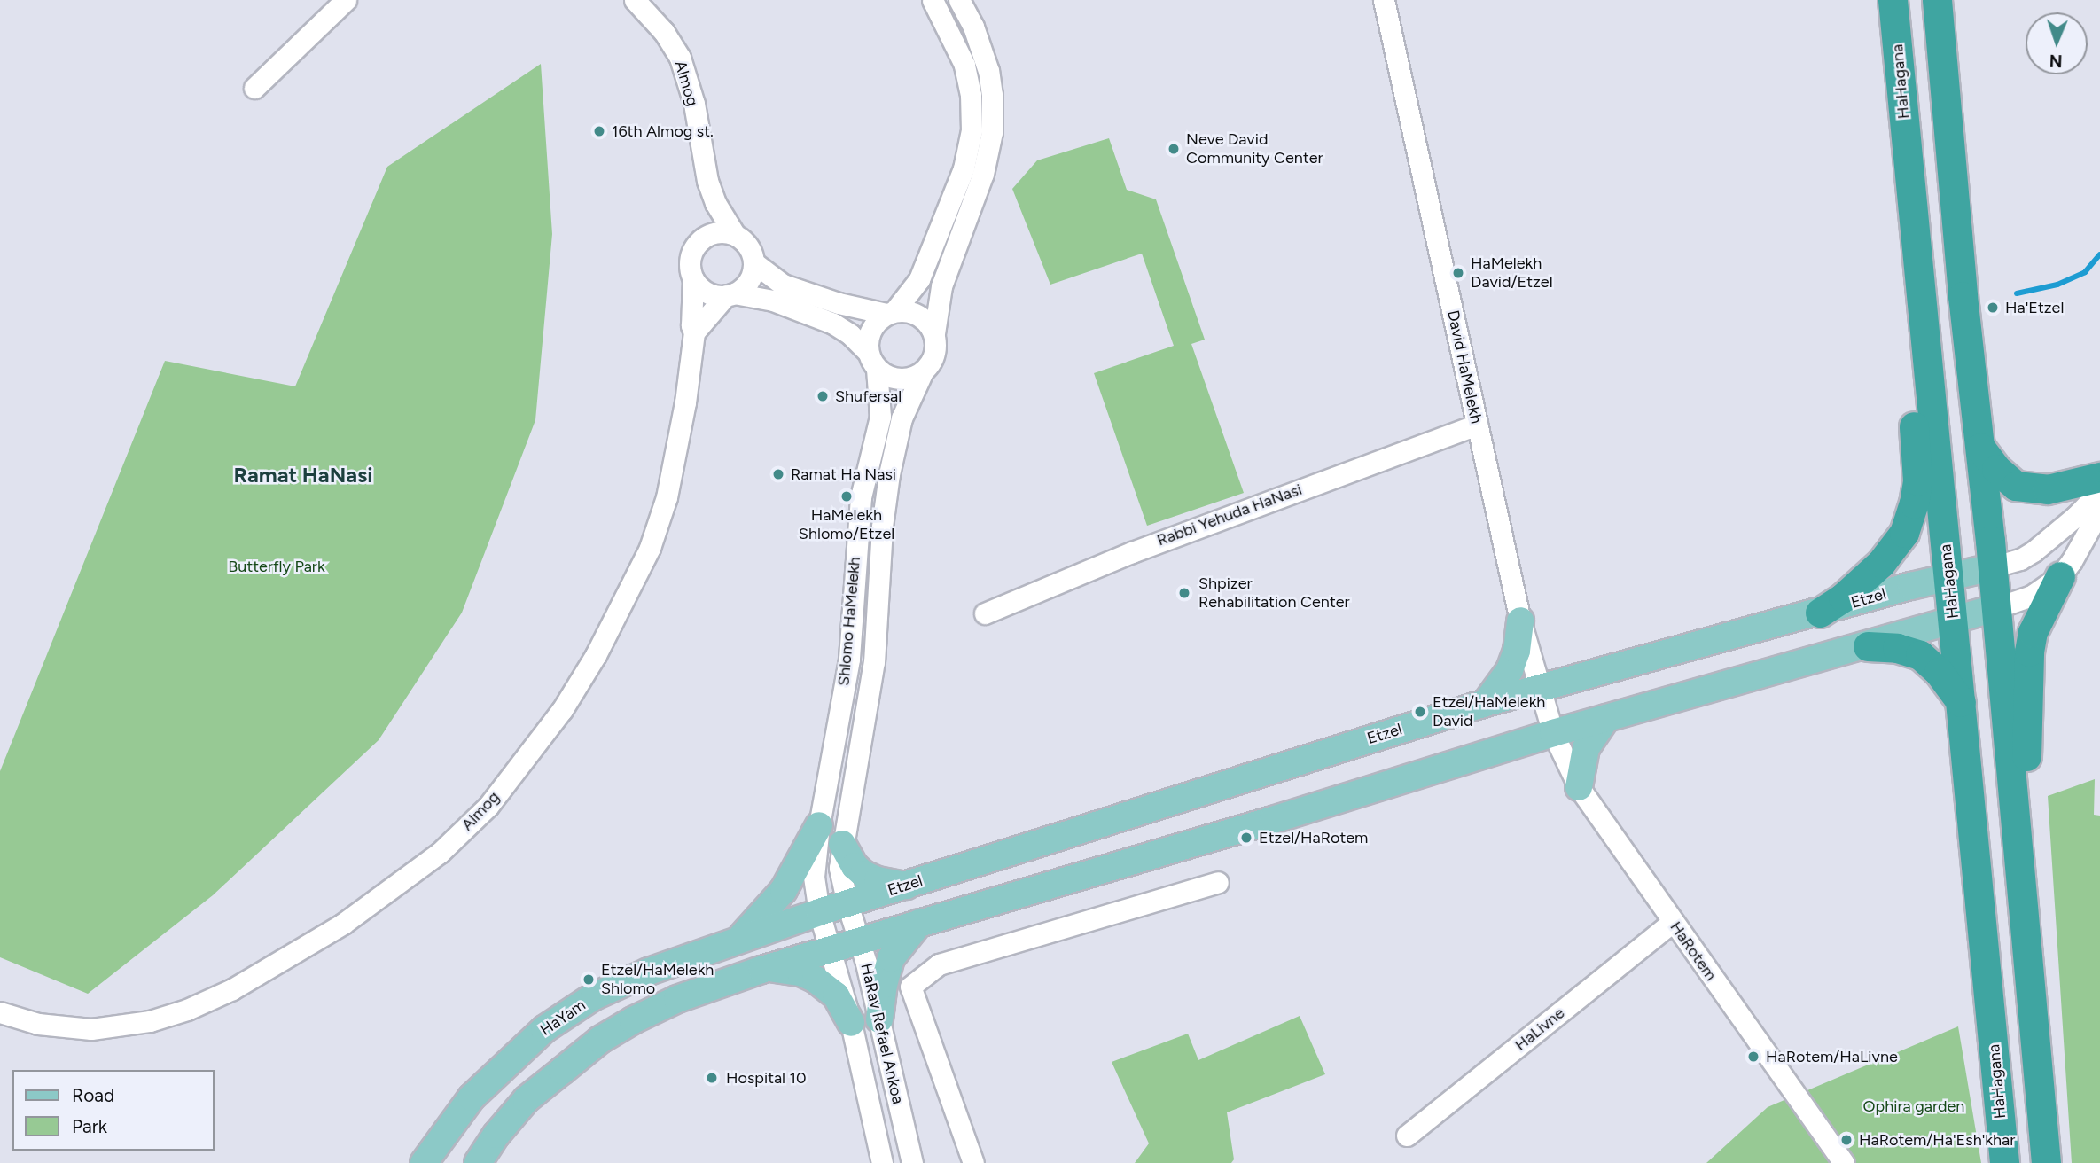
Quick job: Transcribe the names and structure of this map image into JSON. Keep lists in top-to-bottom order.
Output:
{
  "streets": {
    "highway": ["HaHagana"],
    "main road": ["Etzel", "HaYam"],
    "street": [
      "Almog",
      "David HaMelekh",
      "Rabbi Yehuda HaNasi",
      "Shlomo HaMelekh",
      "HaRotem",
      "HaLivne",
      "HaRav Refael Ankoa"
    ]
  },
  "crossings": [
    ["HaHagana", "Etzel"],
    ["David HaMelekh", "Rabbi Yehuda HaNasi"],
    ["David HaMelekh", "Etzel"],
    ["David HaMelekh", "HaRotem"],
    ["Etzel", "Shlomo HaMelekh"],
    ["Etzel", "HaYam"],
    ["Etzel", "HaRav Refael Ankoa"],
    ["Shlomo HaMelekh", "HaYam"],
    ["Shlomo HaMelekh", "HaRav Refael Ankoa"],
    ["HaRotem", "HaLivne"],
    ["HaYam", "HaRav Refael Ankoa"]
  ],
  "districts": ["Ramat HaNasi"],
  "parks": ["Butterfly Park", "Ophira garden"],
  "places": [
    "16th Almog st.",
    "Neve David Community Center",
    "HaMelekh David/Etzel",
    "Ha'Etzel",
    "Shufersal",
    "Ramat Ha Nasi",
    "HaMelekh Shlomo/Etzel",
    "Shpizer Rehabilitation Center",
    "Etzel/HaMelekh David",
    "Etzel/HaRotem",
    "Etzel/HaMelekh Shlomo",
    "HaRotem/HaLivne",
    "Hospital 10",
    "HaRotem/Ha'Esh'khar"
  ],
  "legend": ["Road", "Park"],
  "north": "bottom"
}
